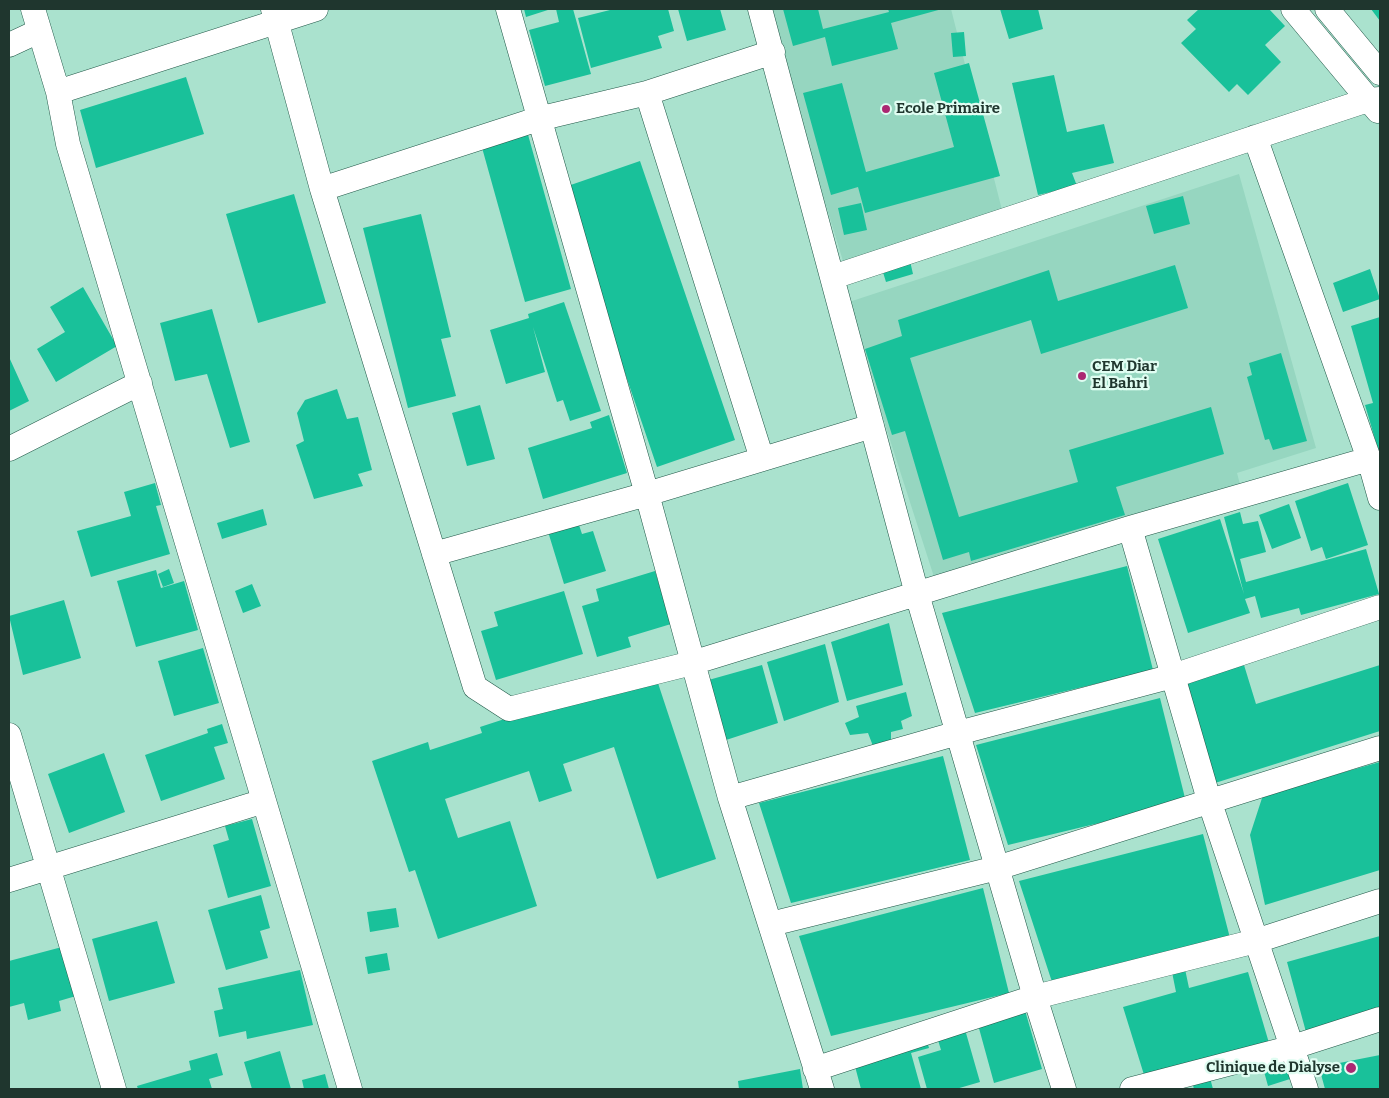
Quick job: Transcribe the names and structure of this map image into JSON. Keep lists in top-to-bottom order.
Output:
{
  "places": ["Ecole Primaire", "CEM Diar El Bahri", "Clinique de Dialyse"]
}
